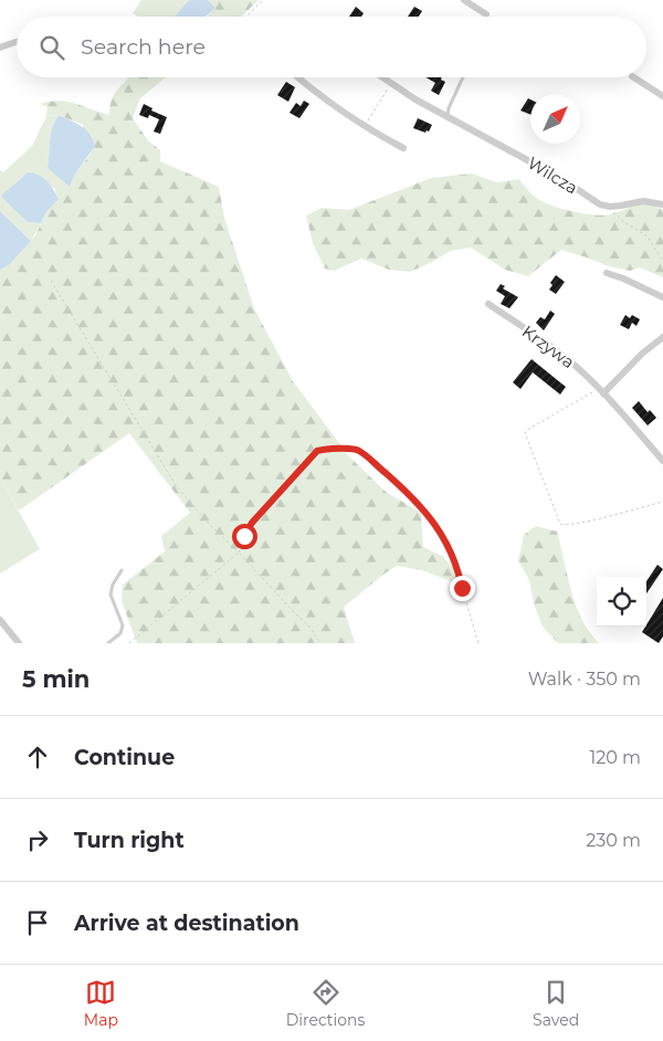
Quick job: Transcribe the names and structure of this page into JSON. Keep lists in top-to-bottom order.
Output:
{
  "streets": {
    "street": ["Wilcza", "Krzywa"]
  },
  "north": "top right",
  "page": {
    "search": "Search here",
    "heading": ["5 min", "Walk · 350 m"],
    "list": [
      ["Continue", "120 m"],
      ["Turn right", "230 m"],
      "Arrive at destination"
    ],
    "nav": ["Map", "Directions", "Saved"]
  }
}
